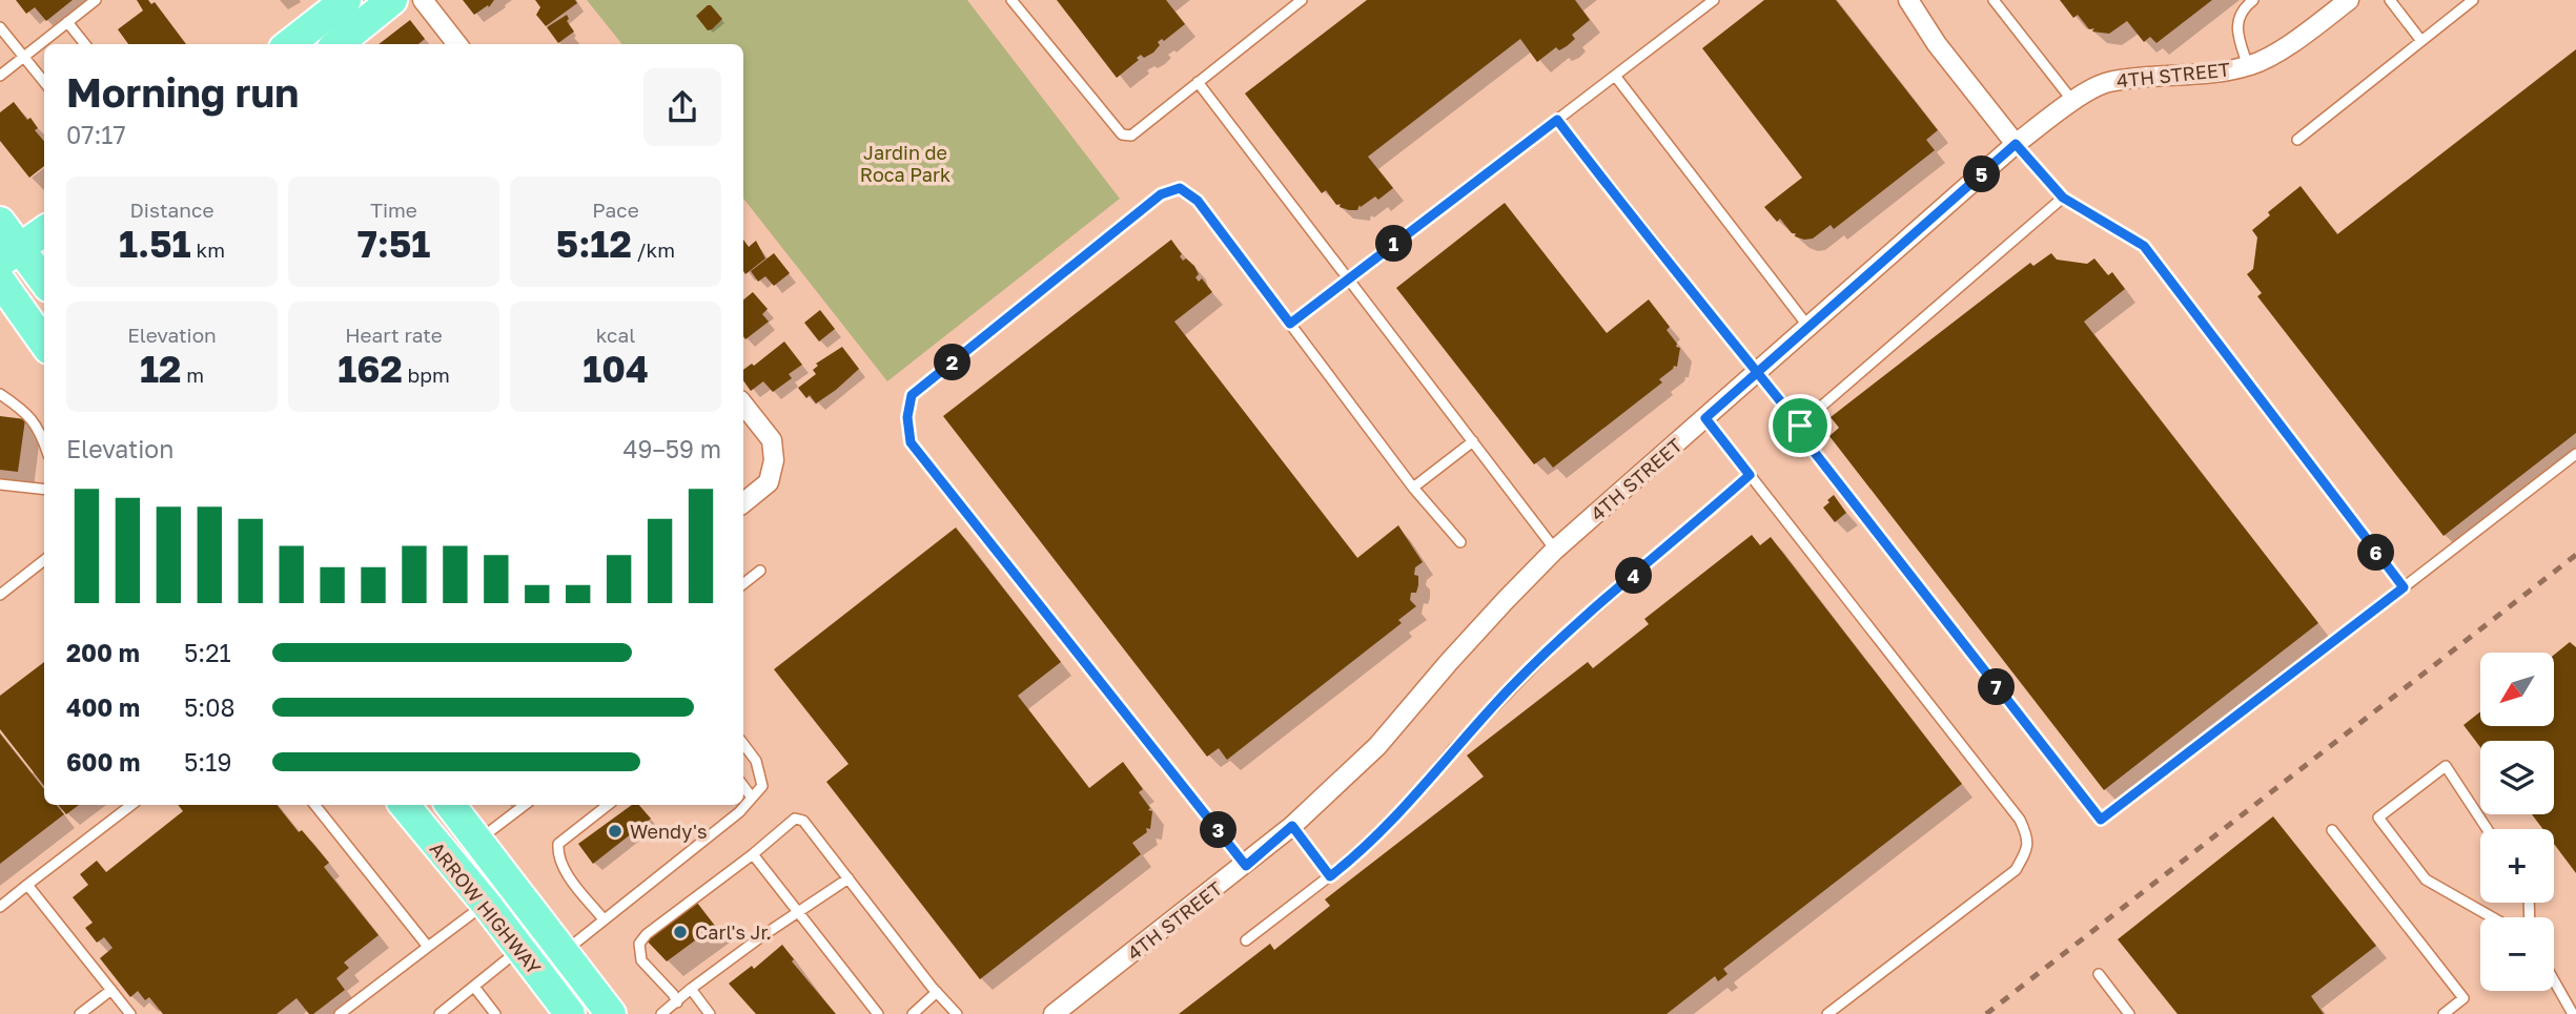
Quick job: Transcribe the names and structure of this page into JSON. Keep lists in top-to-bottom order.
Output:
{
  "streets": {
    "main road": ["ARROW HIGHWAY"],
    "street": ["4TH STREET"]
  },
  "parks": ["Jardin de Roca Park"],
  "places": ["Wendy's", "Carl's Jr."],
  "north": "bottom left",
  "page": {
    "heading": ["Morning run", "07:17"],
    "pins": [
      "5",
      "1",
      "2",
      "6",
      "4",
      "7",
      "3"
    ],
    "stats": [
      ["Distance", "1.51 km"],
      ["Time", "7:51"],
      ["Pace", "5:12 /km"],
      ["Elevation", "12 m"],
      ["Heart rate", "162 bpm"],
      ["kcal", "104"]
    ],
    "chart": ["Elevation", "49–59 m"],
    "list": [
      {
        "name": "200 m",
        "note": "5:21"
      },
      {
        "name": "400 m",
        "note": "5:08"
      },
      {
        "name": "600 m",
        "note": "5:19"
      }
    ],
    "map_buttons": ["+", "−"]
  }
}
